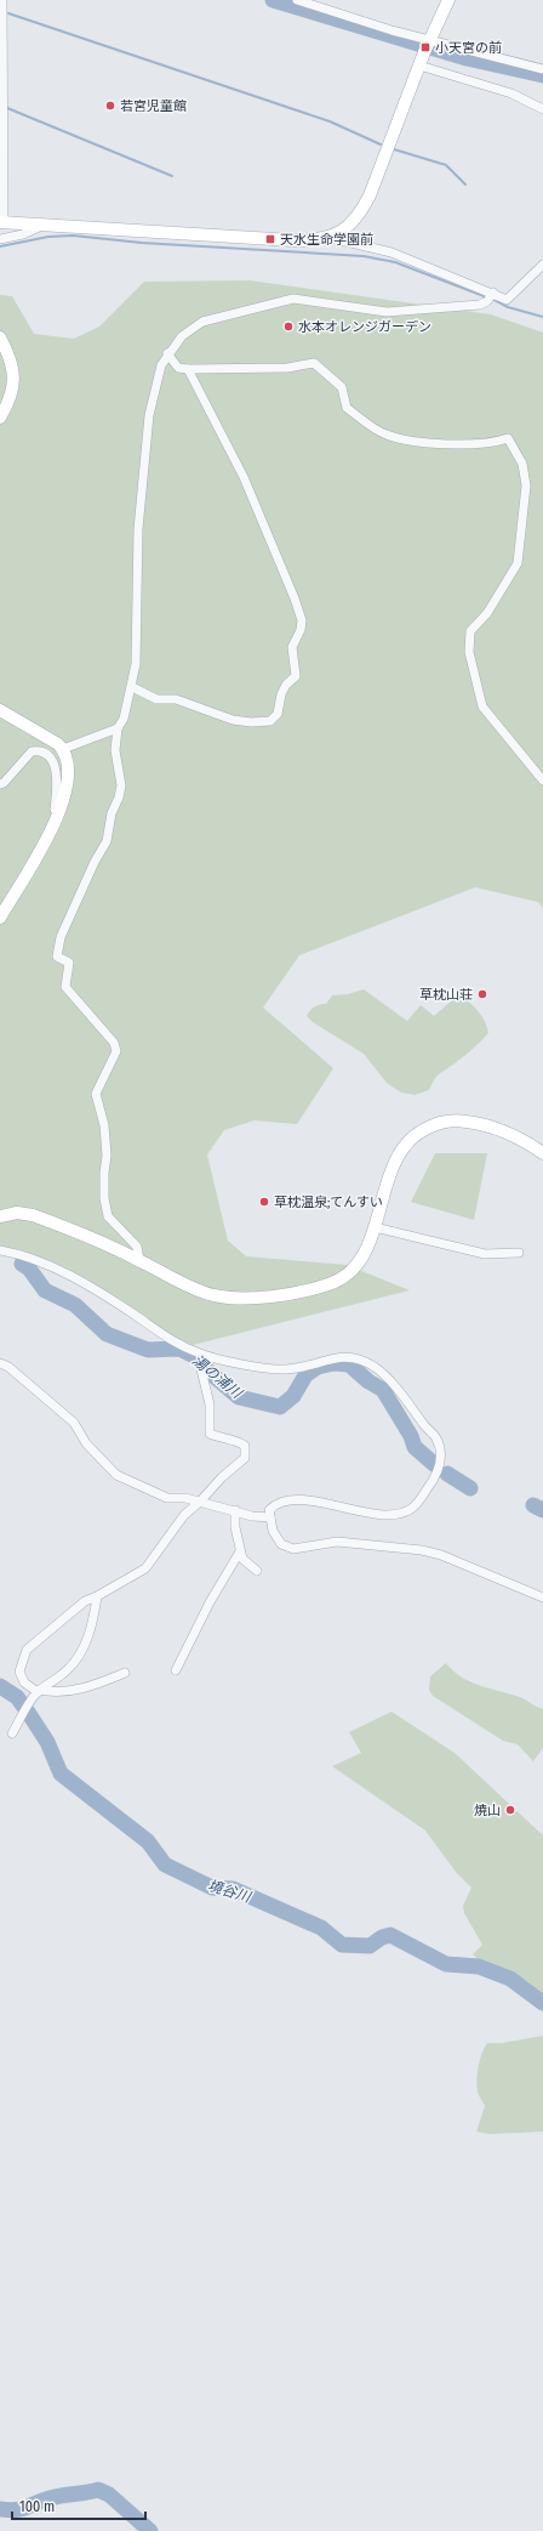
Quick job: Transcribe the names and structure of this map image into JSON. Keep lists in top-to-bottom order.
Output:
{
  "water": ["湯の浦川", "境谷川"],
  "places": {
    "transit": ["小天宮の前", "天水生命学園前"],
    "other": [
      "若宮児童館",
      "水本オレンジガーデン",
      "草枕山荘",
      "草枕温泉;てんすい",
      "焼山"
    ]
  },
  "scale_bar": "100 m"
}
